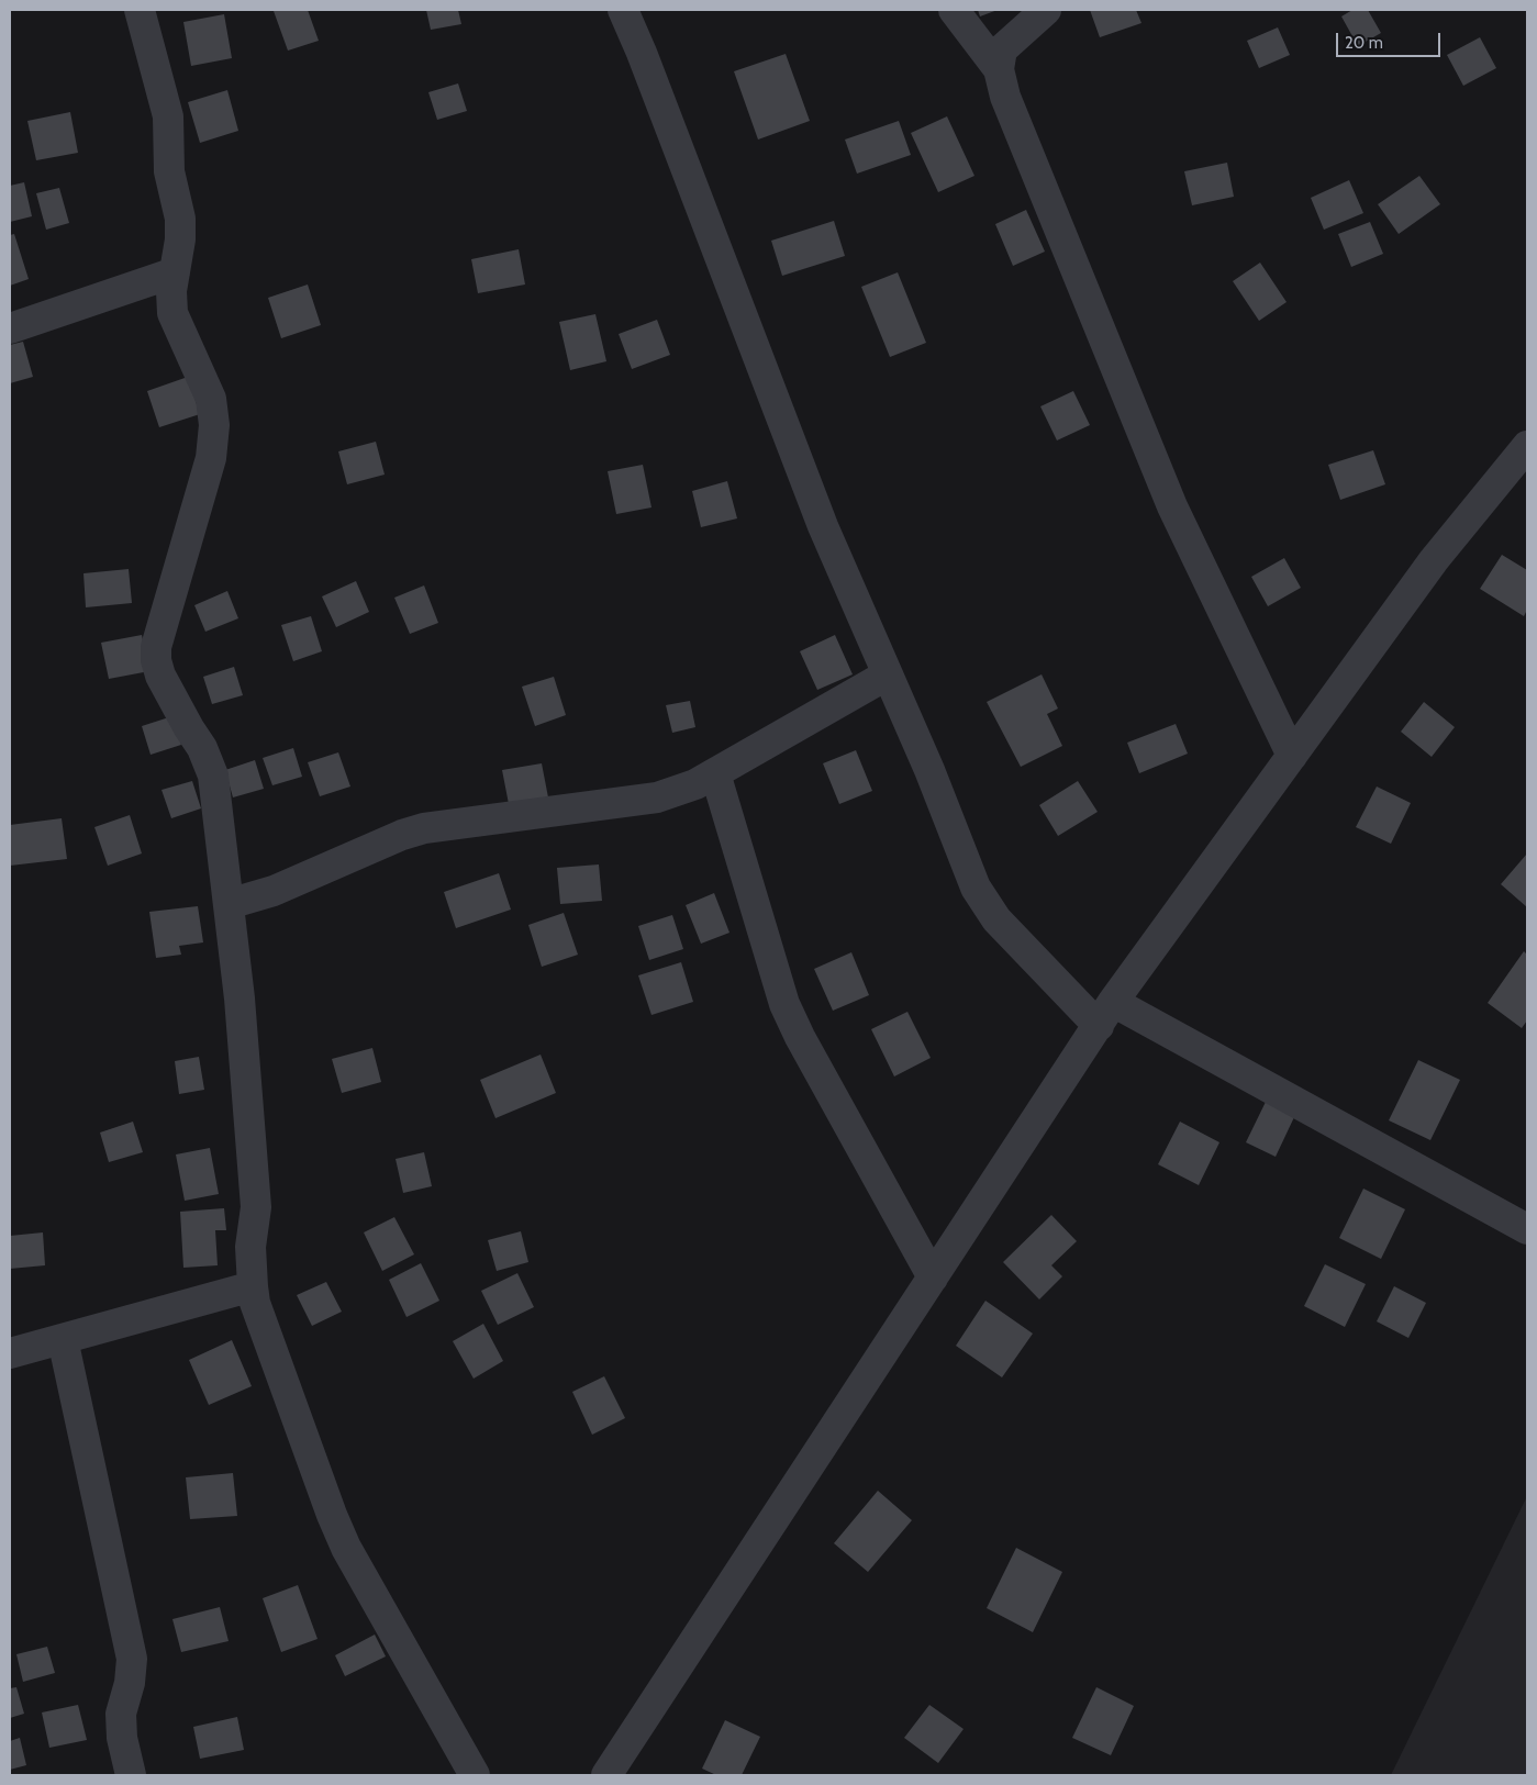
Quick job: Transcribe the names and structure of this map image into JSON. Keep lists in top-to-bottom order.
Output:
{
  "scale_bar": "20 m"
}
